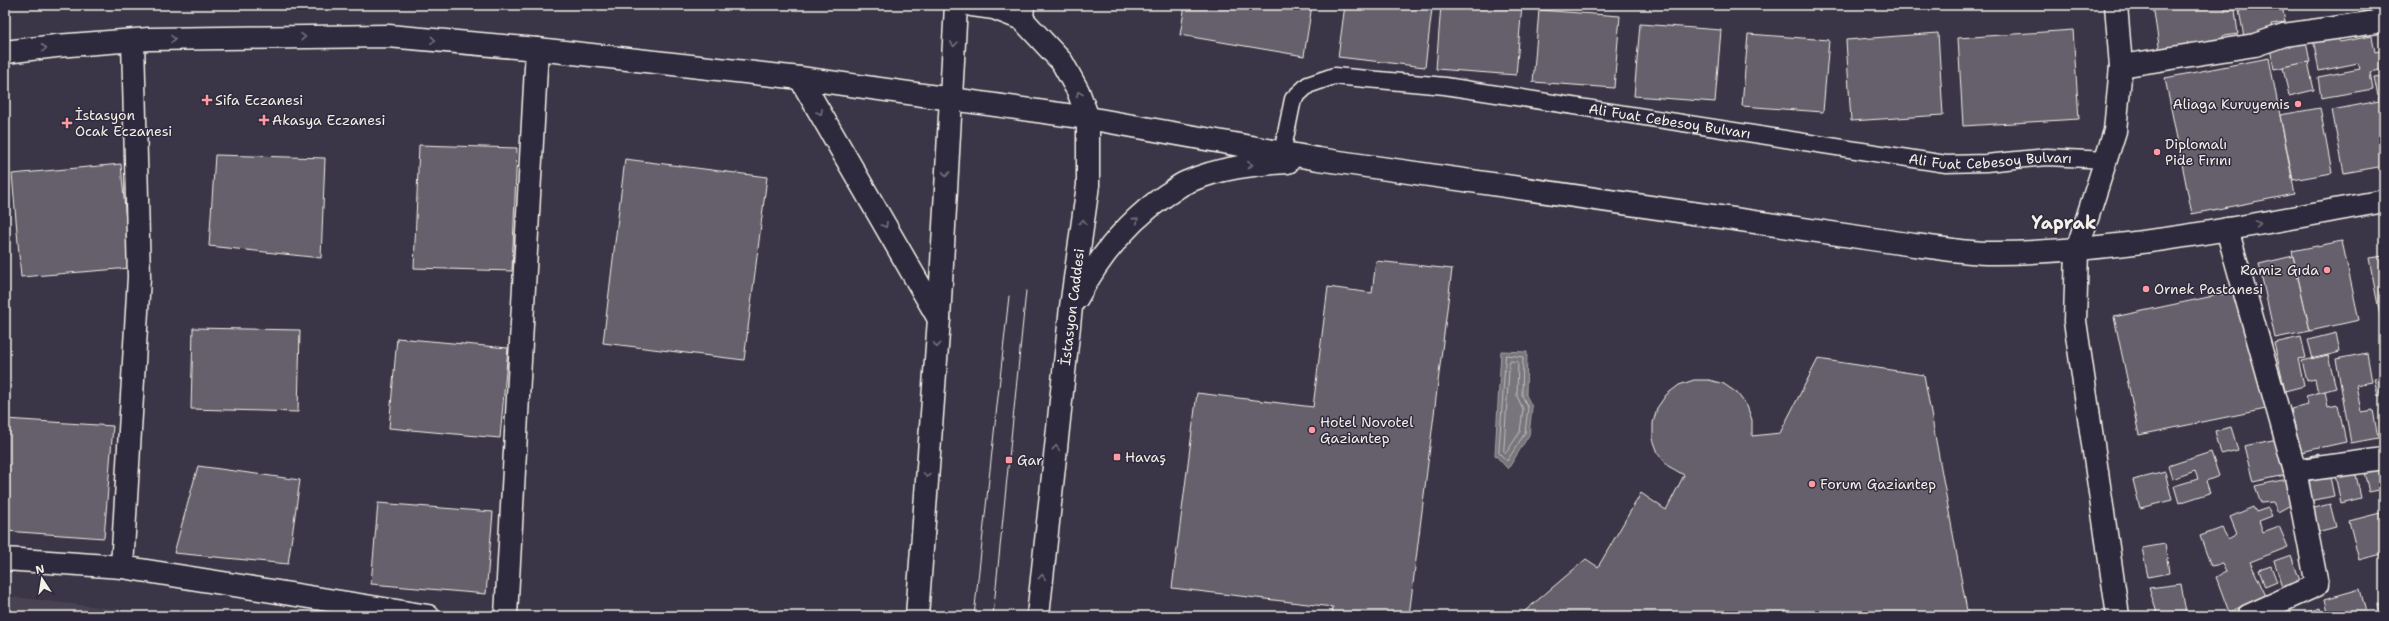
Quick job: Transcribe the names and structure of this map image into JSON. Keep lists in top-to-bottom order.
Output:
{
  "streets": {
    "street": ["İstasyon Caddesi"],
    "lane": ["Ali Fuat Cebesoy Bulvarı"]
  },
  "districts": ["Yaprak"],
  "places": {
    "health": ["Sifa Eczanesi", "Akasya Eczanesi", "İstasyon Ocak Eczanesi"],
    "other": [
      "Aliaga Kuruyemis",
      "Diplomalı Pide Fırını",
      "Ramiz Gıda",
      "Ornek Pastanesi",
      "Hotel Novotel Gaziantep",
      "Forum Gaziantep"
    ],
    "transit": ["Havaş", "Gar"]
  },
  "north": "top"
}
